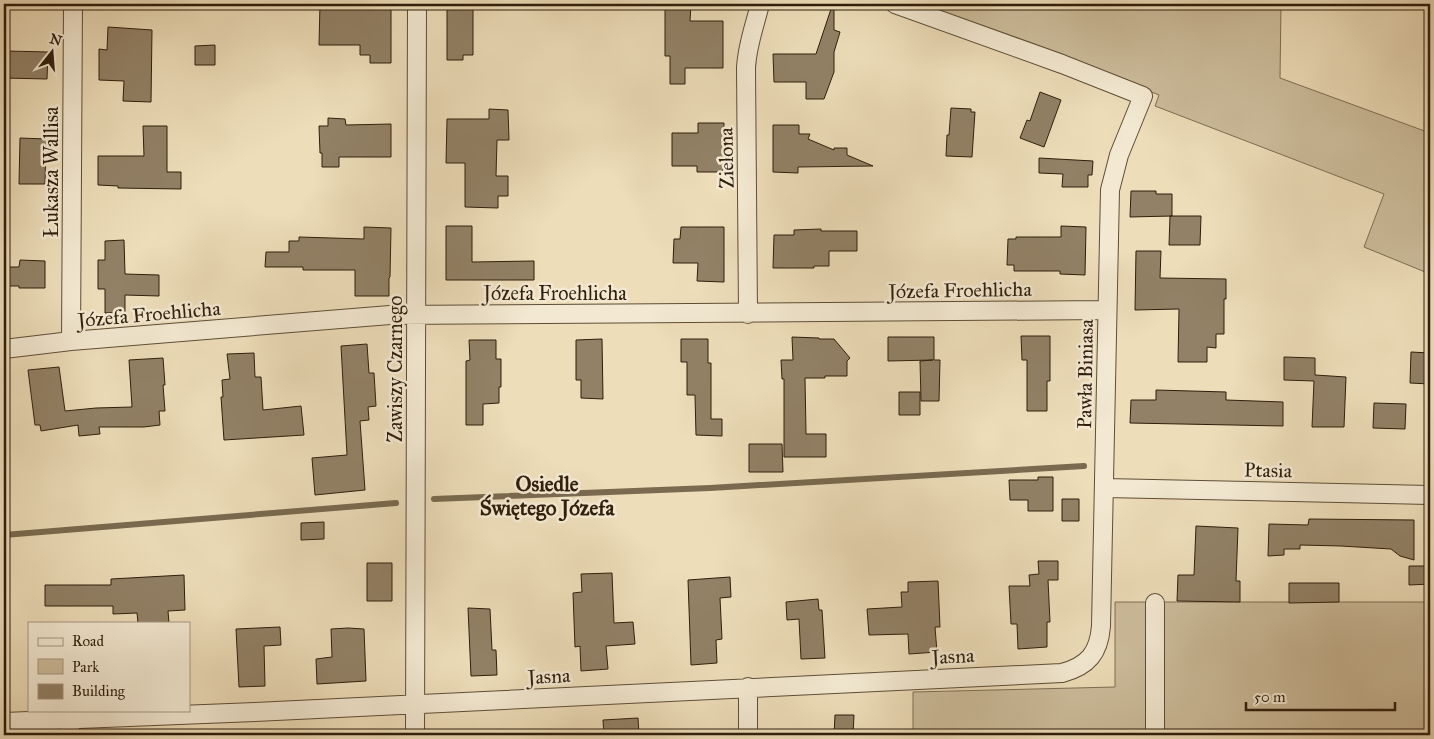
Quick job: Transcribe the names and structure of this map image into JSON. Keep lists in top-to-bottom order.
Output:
{
  "streets": {
    "street": [
      "Zielona",
      "Łukasza Wallisa",
      "Józefa Froehlicha",
      "Zawiszy Czarnego",
      "Pawła Biniasa",
      "Ptasia",
      "Jasna"
    ]
  },
  "crossings": [
    ["Zielona", "Józefa Froehlicha"],
    ["Łukasza Wallisa", "Józefa Froehlicha"],
    ["Józefa Froehlicha", "Zawiszy Czarnego"],
    ["Józefa Froehlicha", "Pawła Biniasa"],
    ["Zawiszy Czarnego", "Jasna"],
    ["Pawła Biniasa", "Ptasia"],
    ["Pawła Biniasa", "Jasna"]
  ],
  "districts": ["Osiedle Świętego Józefa"],
  "legend": ["Road", "Park", "Building"],
  "scale_bar": "50 m",
  "north": "top"
}
